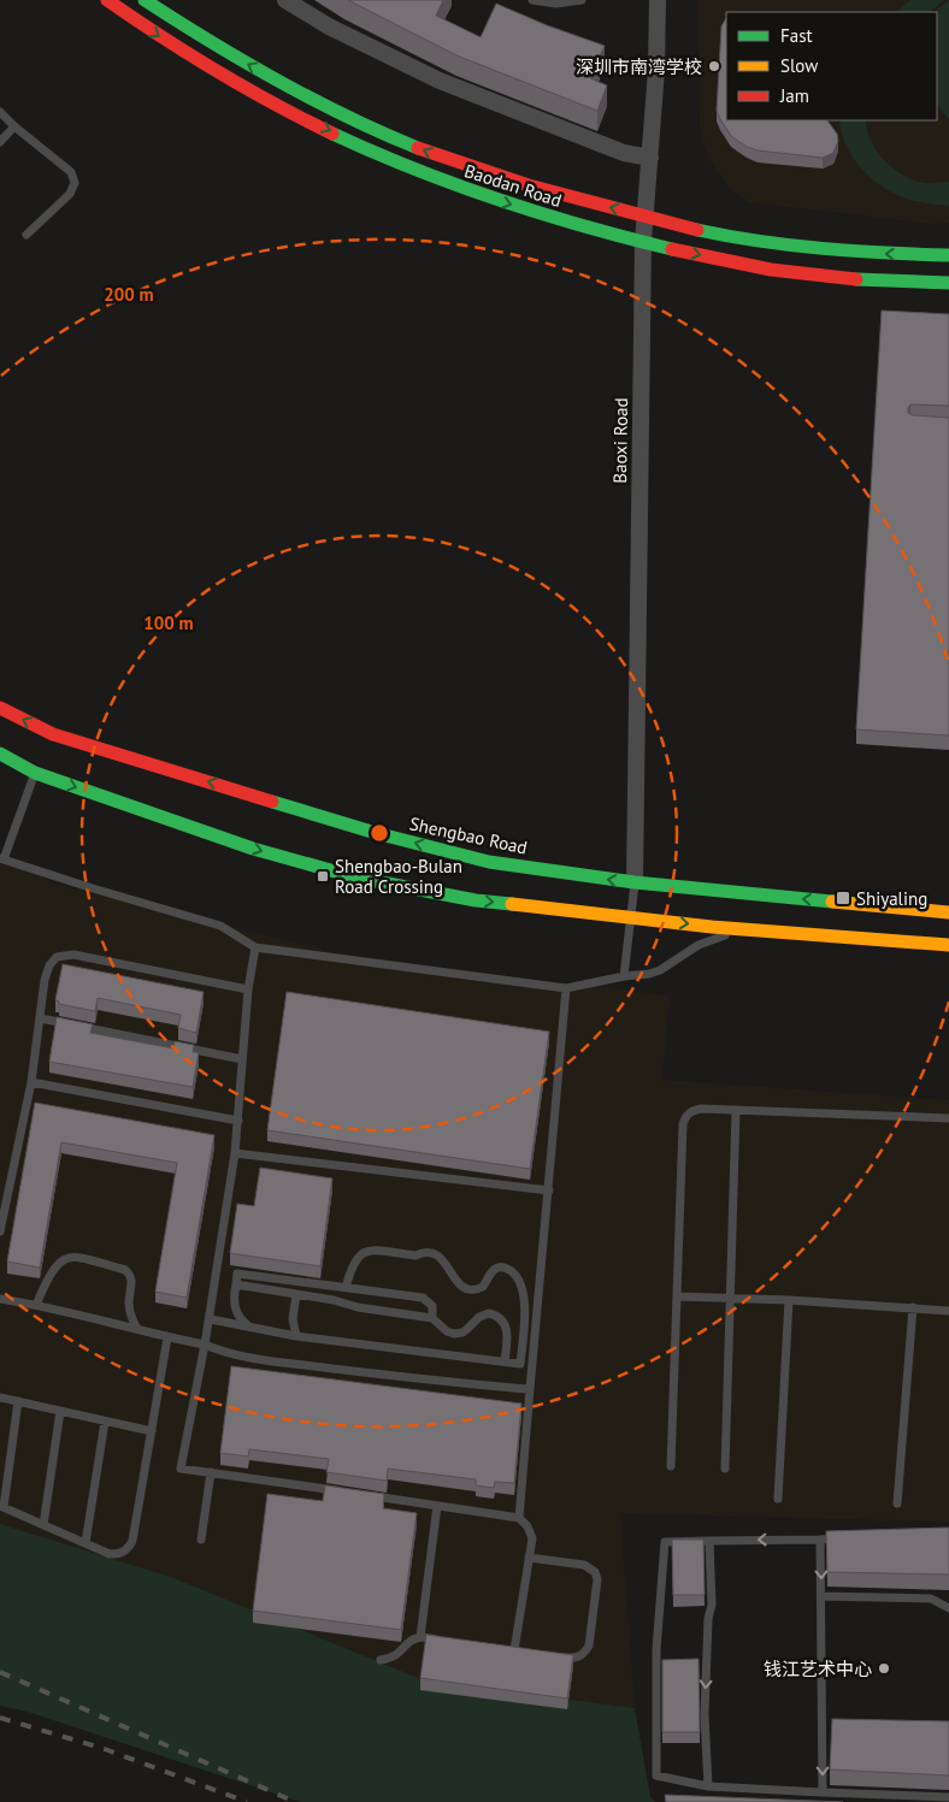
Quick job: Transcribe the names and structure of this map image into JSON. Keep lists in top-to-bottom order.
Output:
{
  "streets": {
    "main road": ["Baodan Road", "Shengbao Road"],
    "street": ["Baoxi Road"]
  },
  "crossings": [
    ["Baodan Road", "Baoxi Road"],
    ["Baoxi Road", "Shengbao Road"]
  ],
  "places": {
    "other": ["深圳市南湾学校", "钱江艺术中心"],
    "transit": ["Shengbao-Bulan Road Crossing", "Shiyaling"]
  },
  "legend": ["Fast", "Slow", "Jam"],
  "rings": ["200 m", "100 m"]
}
